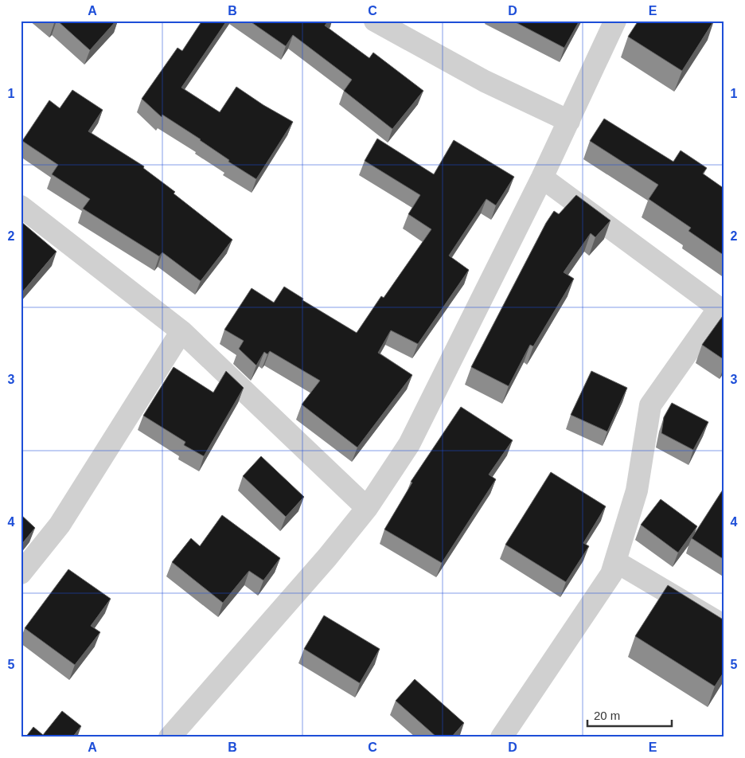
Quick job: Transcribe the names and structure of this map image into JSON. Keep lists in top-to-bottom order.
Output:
{
  "scale_bar": "20 m",
  "grid": {
    "columns": [
      "A",
      "B",
      "C",
      "D",
      "E"
    ],
    "rows": [
      "1",
      "2",
      "3",
      "4",
      "5"
    ]
  }
}
